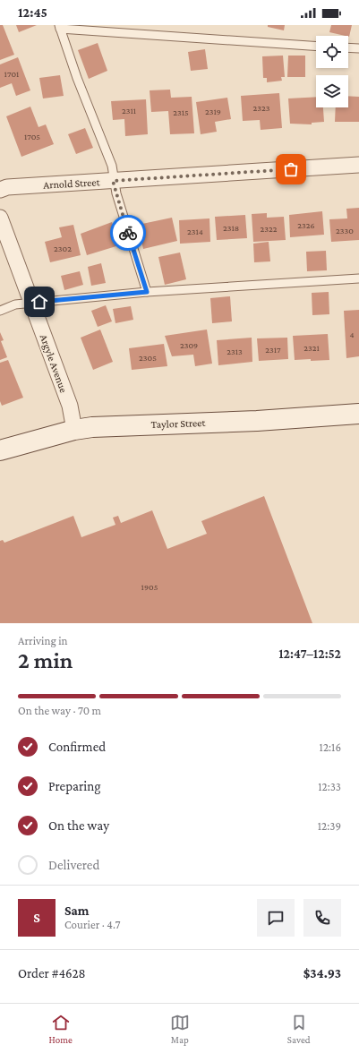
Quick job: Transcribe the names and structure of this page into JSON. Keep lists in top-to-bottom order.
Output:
{
  "streets": {
    "main road": ["Taylor Street"],
    "street": ["Arnold Street", "Argyle Avenue"]
  },
  "crossings": [
    ["Argyle Avenue", "Taylor Street"]
  ],
  "house_numbers": [
    "1701",
    "2323",
    "2311",
    "2319",
    "2315",
    "1705",
    "2326",
    "2318",
    "2322",
    "2330",
    "2314",
    "2302",
    "4",
    "2309",
    "2321",
    "2317",
    "2313",
    "2305",
    "1905"
  ],
  "page": {
    "status": "12:45",
    "heading": ["2 min", "Arriving in", "12:47–12:52"],
    "panel": [
      "Sam",
      "Courier · 4.7",
      "Order #4628",
      "$34.93"
    ],
    "bar": "On the way · 70 m",
    "list": [
      ["Confirmed", "12:16"],
      ["Preparing", "12:33"],
      ["On the way", "12:39"],
      "Delivered"
    ],
    "round": "S",
    "tabs": ["Home", "Map", "Saved"]
  }
}
